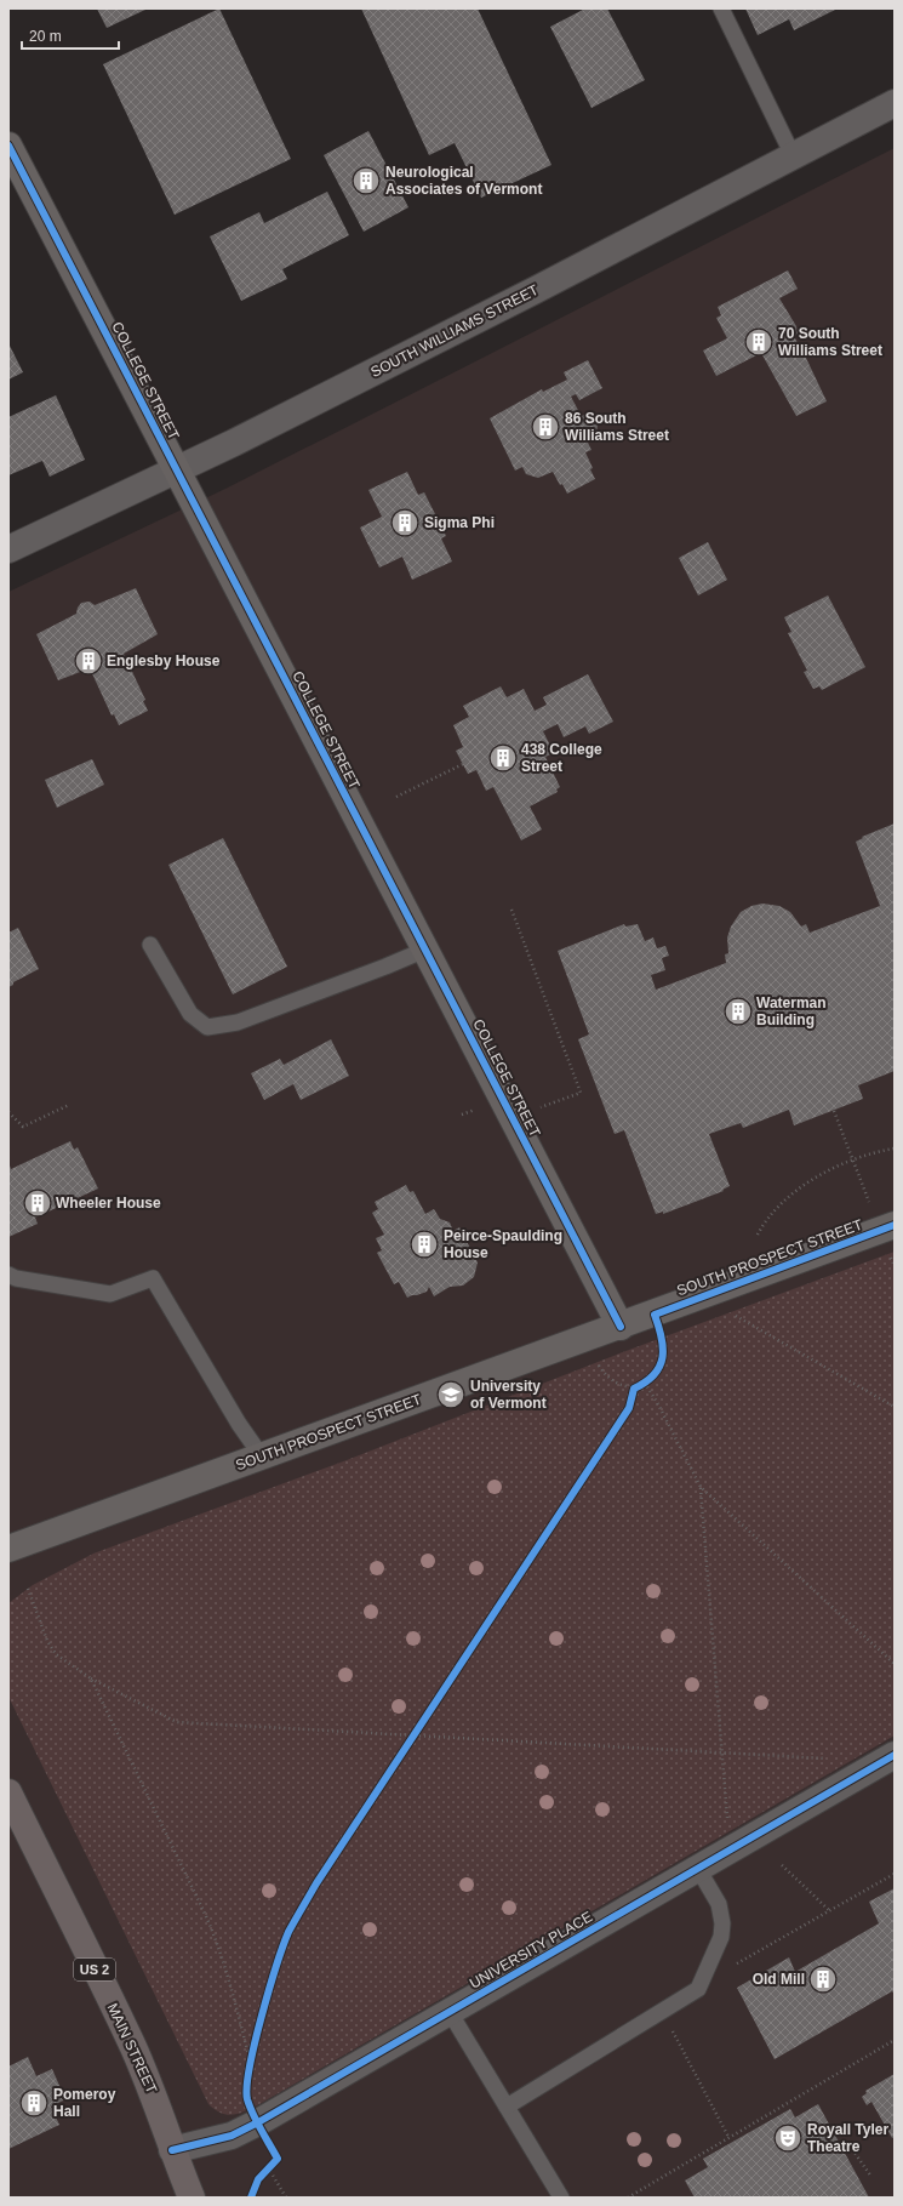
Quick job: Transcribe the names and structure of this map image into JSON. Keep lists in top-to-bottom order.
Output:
{
  "streets": {
    "main road": ["US 2", "MAIN STREET"],
    "street": [
      "SOUTH WILLIAMS STREET",
      "COLLEGE STREET",
      "SOUTH PROSPECT STREET",
      "UNIVERSITY PLACE"
    ]
  },
  "crossings": [
    ["SOUTH WILLIAMS STREET", "COLLEGE STREET"],
    ["COLLEGE STREET", "SOUTH PROSPECT STREET"],
    ["UNIVERSITY PLACE", "MAIN STREET"]
  ],
  "places": {
    "building": [
      "Neurological Associates of Vermont",
      "70 South Williams Street",
      "86 South Williams Street",
      "Sigma Phi",
      "Englesby House",
      "438 College Street",
      "Waterman Building",
      "Wheeler House",
      "Peirce-Spaulding House",
      "Old Mill",
      "Pomeroy Hall"
    ],
    "school or university": ["University of Vermont"],
    "theatre": ["Royall Tyler Theatre"]
  },
  "scale_bar": "20 m"
}
